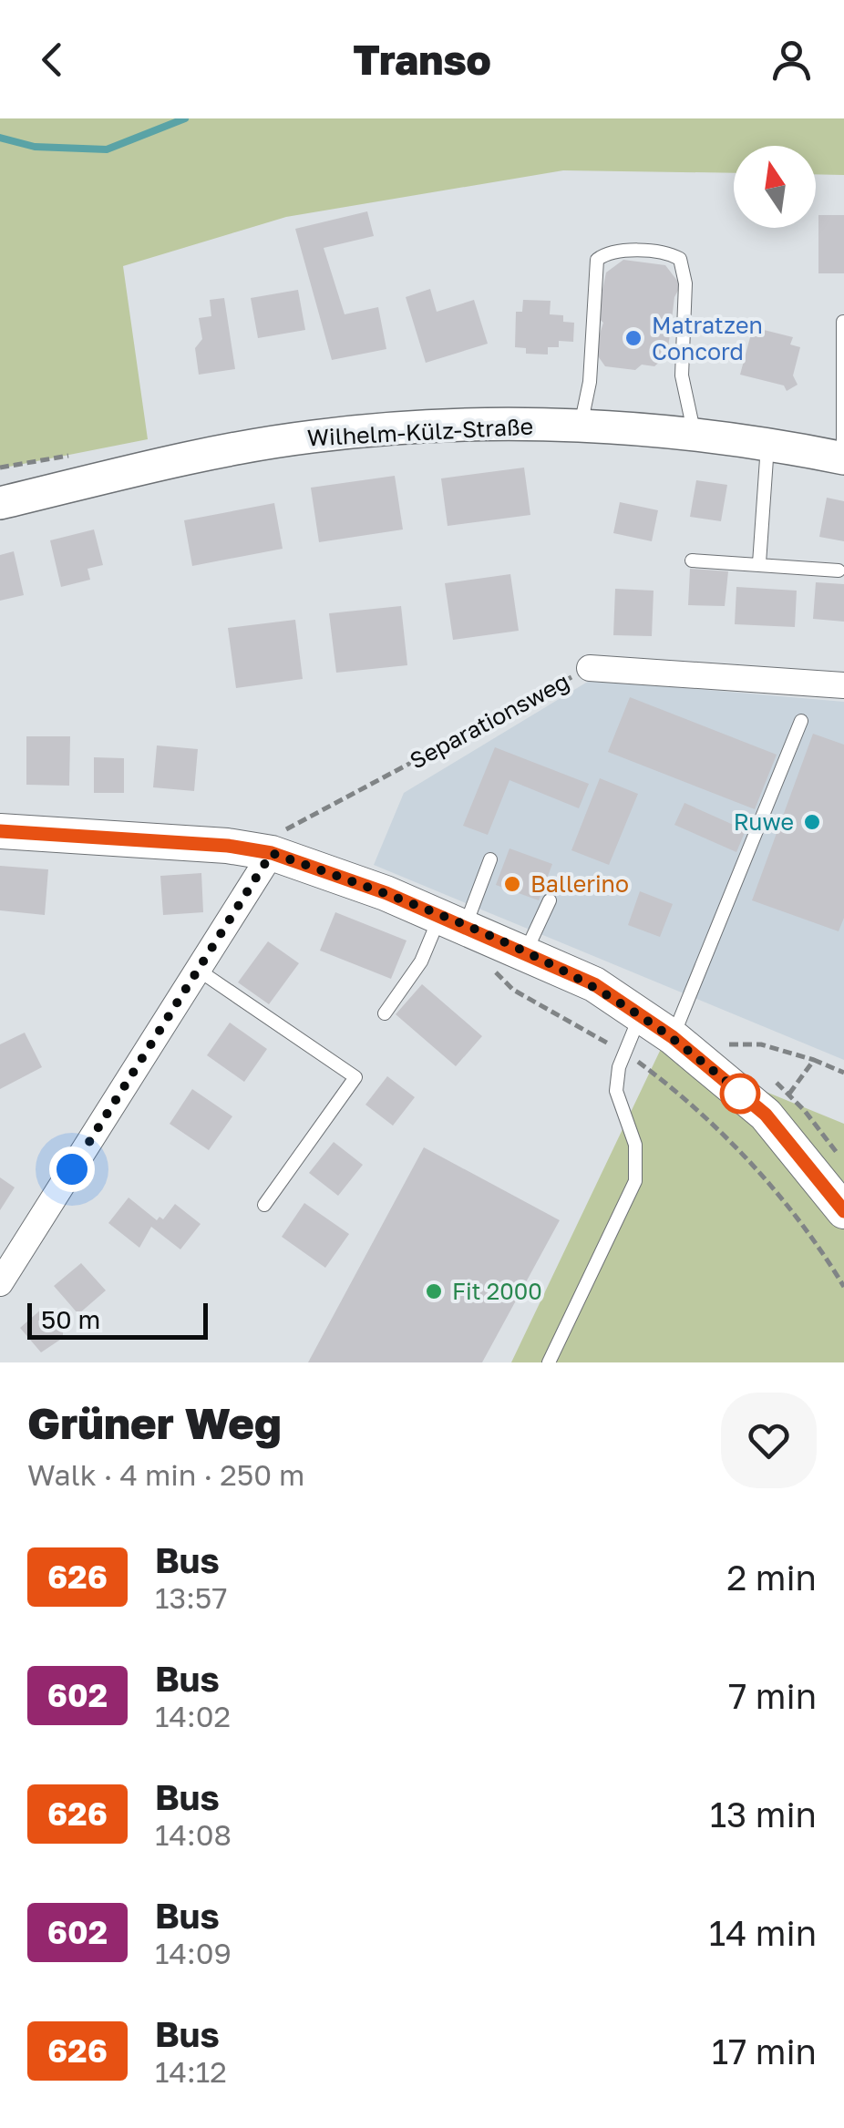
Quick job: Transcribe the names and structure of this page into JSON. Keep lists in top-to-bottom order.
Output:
{
  "streets": {
    "street": ["Wilhelm-Külz-Straße", "Separationsweg"]
  },
  "places": [
    "Matratzen Concord",
    "Ruwe",
    "Ballerino",
    "Fit 2000"
  ],
  "lines": ["bus line 626"],
  "scale_bar": "50 m",
  "north": "top",
  "page": {
    "header": "Transo",
    "scale": "50 m",
    "heading": ["Grüner Weg", "Walk · 4 min · 250 m"],
    "list": [
      {
        "mark": "626",
        "name": "Bus",
        "note": "13:57",
        "value": "2 min"
      },
      {
        "mark": "602",
        "name": "Bus",
        "note": "14:02",
        "value": "7 min"
      },
      {
        "mark": "626",
        "name": "Bus",
        "note": "14:08",
        "value": "13 min"
      },
      {
        "mark": "602",
        "name": "Bus",
        "note": "14:09",
        "value": "14 min"
      },
      {
        "mark": "626",
        "name": "Bus",
        "note": "14:12",
        "value": "17 min"
      }
    ]
  }
}
